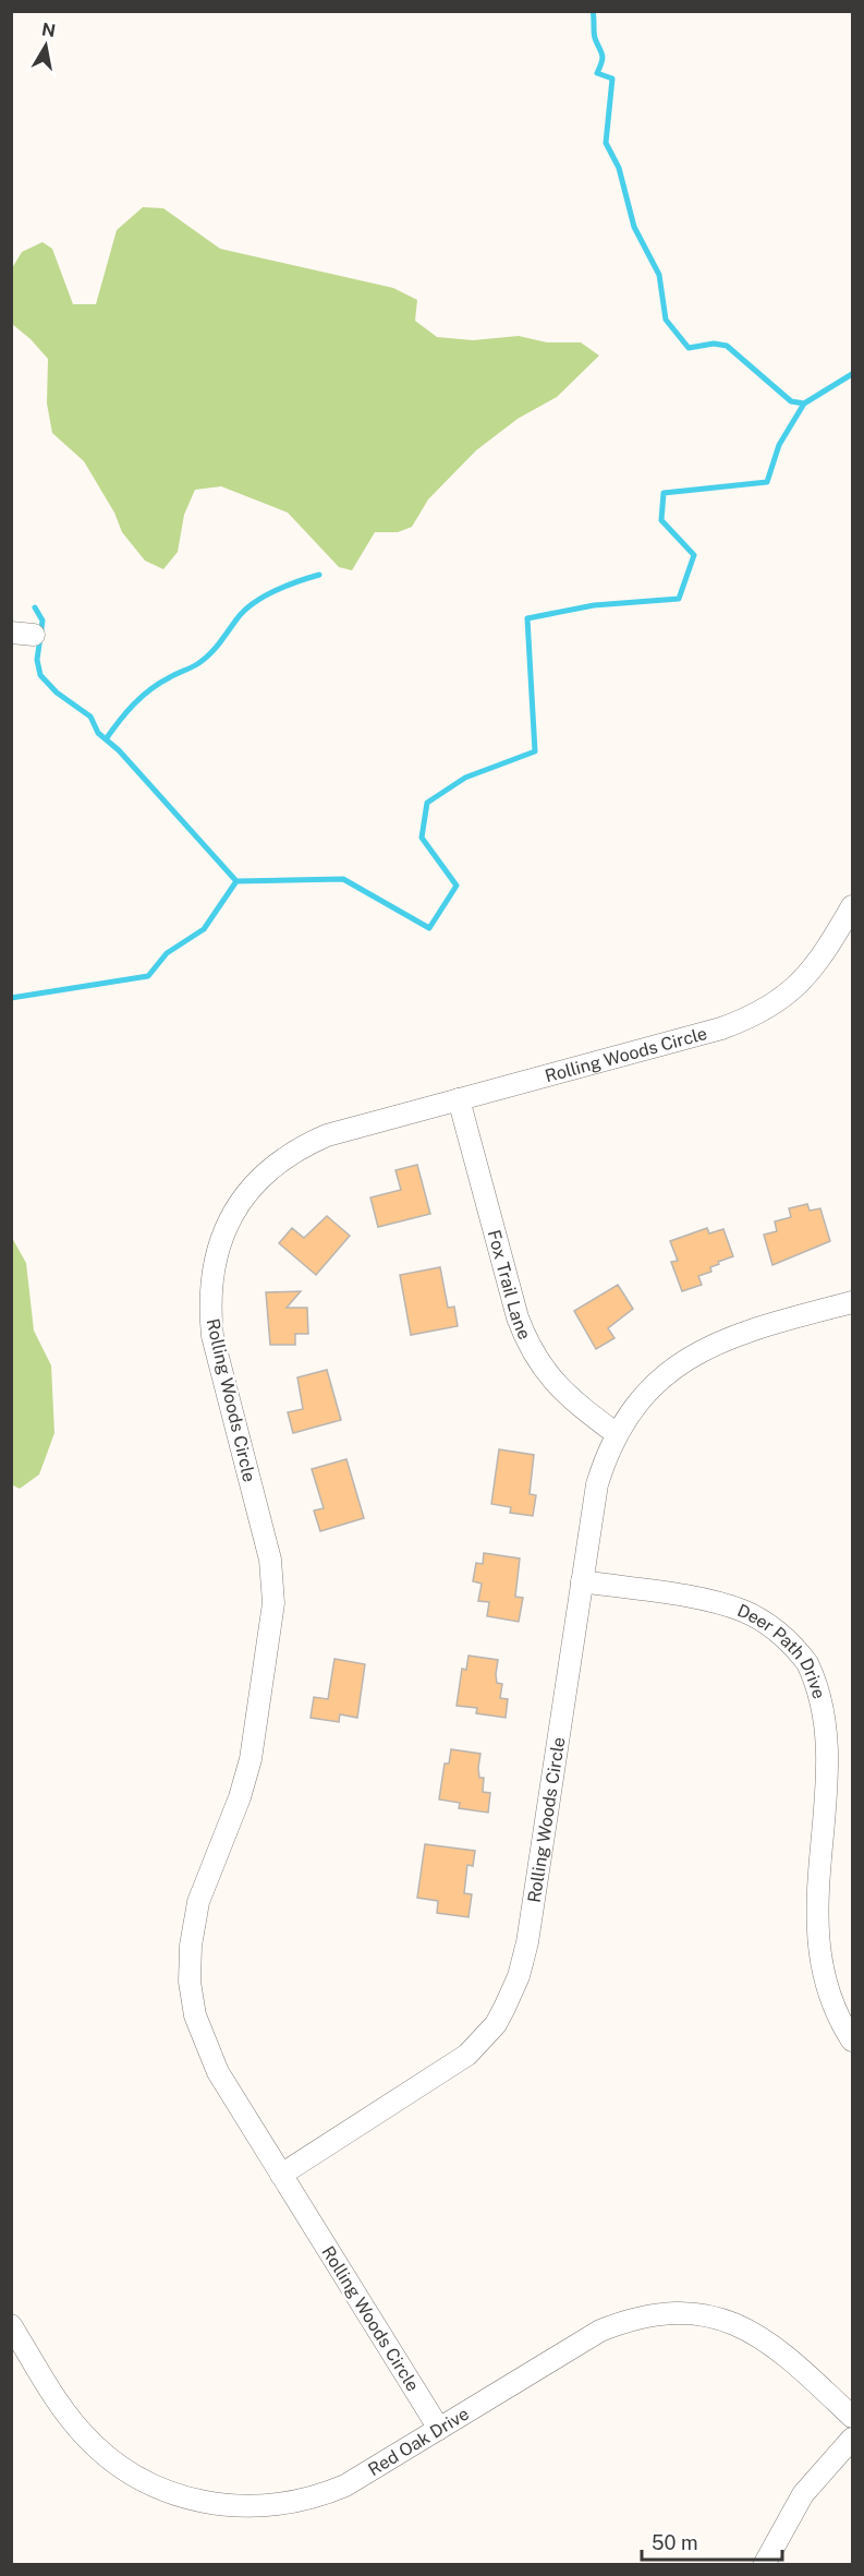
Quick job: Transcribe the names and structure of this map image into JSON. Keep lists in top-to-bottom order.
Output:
{
  "streets": {
    "street": [
      "Rolling Woods Circle",
      "Fox Trail Lane",
      "Deer Path Drive",
      "Red Oak Drive"
    ]
  },
  "crossings": [
    ["Rolling Woods Circle", "Fox Trail Lane"],
    ["Rolling Woods Circle", "Deer Path Drive"],
    ["Rolling Woods Circle", "Red Oak Drive"]
  ],
  "scale_bar": "50 m",
  "north": "top"
}
